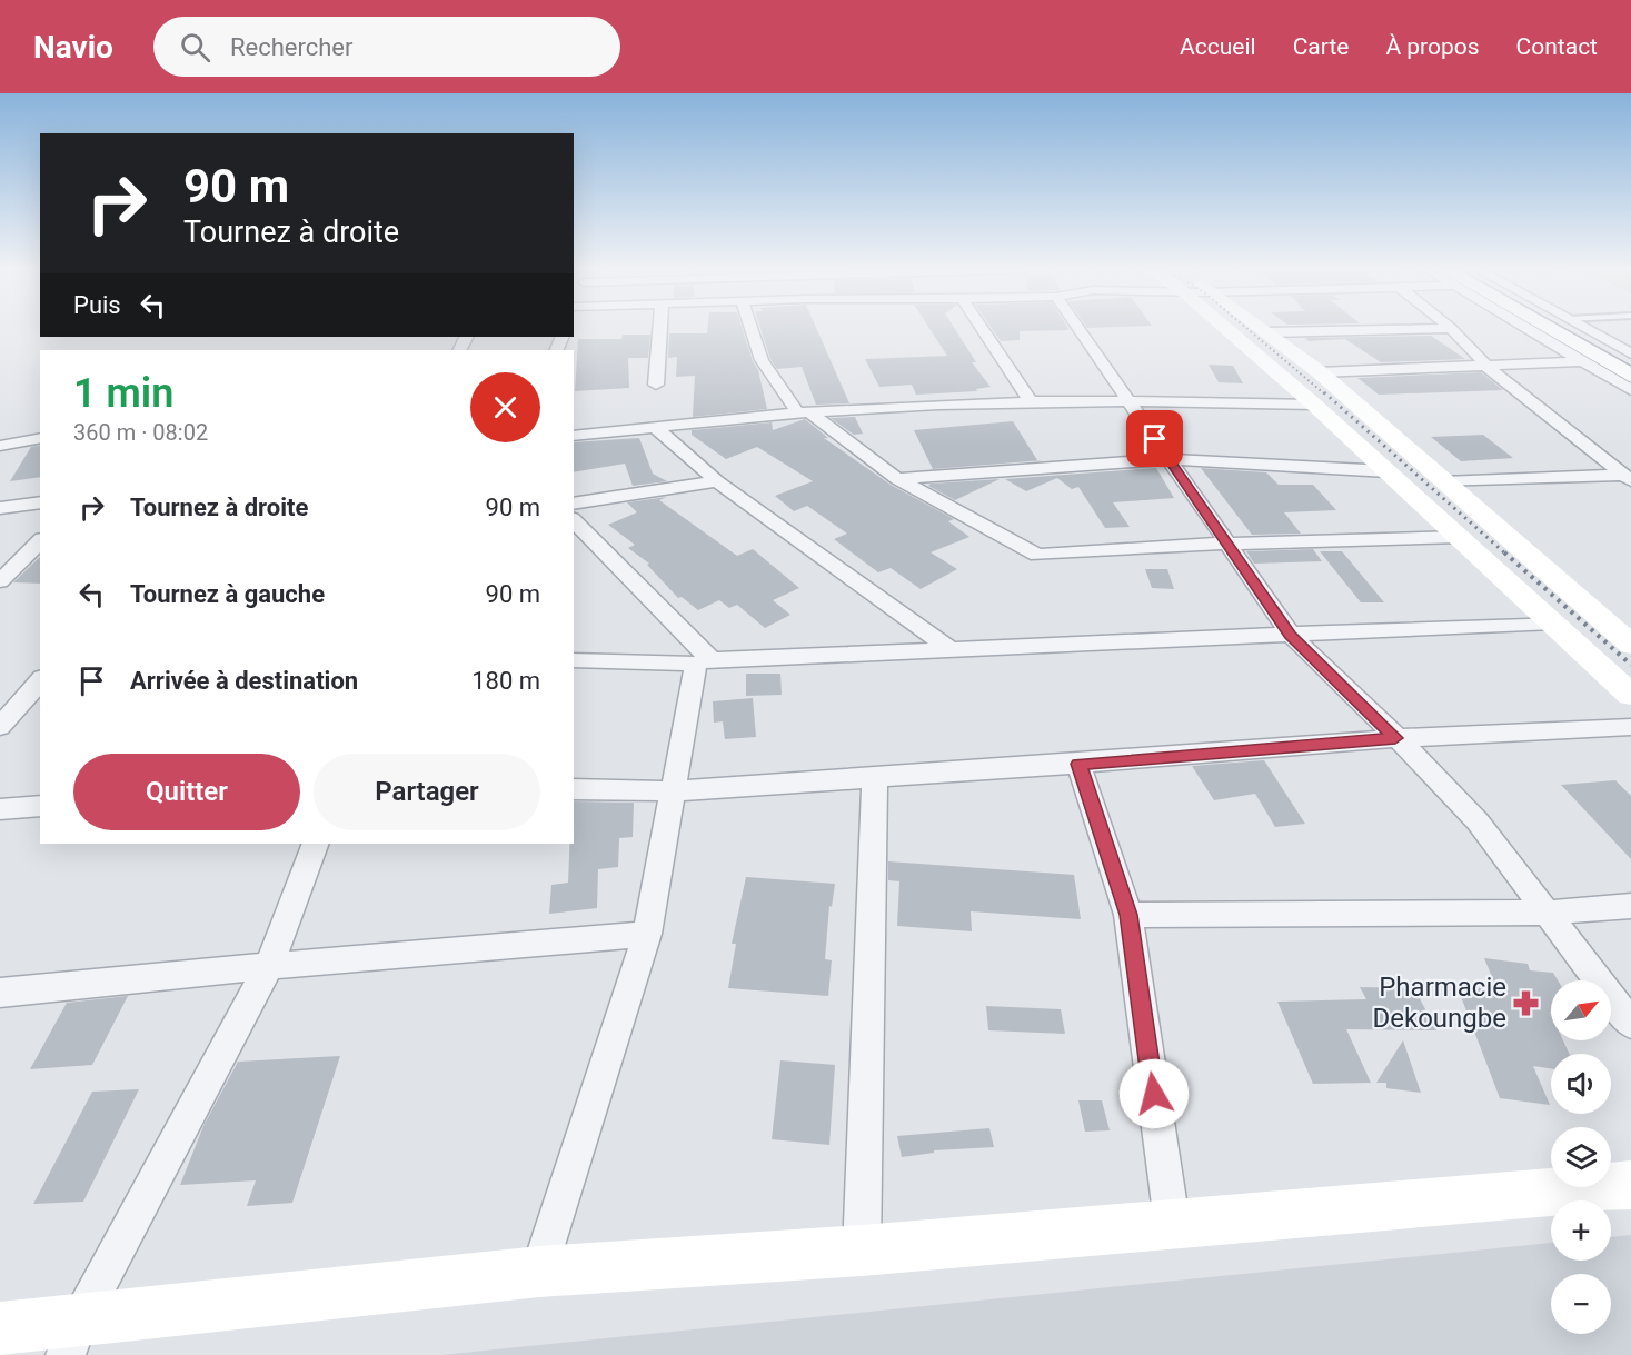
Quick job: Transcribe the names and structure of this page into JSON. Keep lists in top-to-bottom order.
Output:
{
  "places": {
    "pharmacy": ["Pharmacie Dekoungbe"]
  },
  "north": "top right",
  "page": {
    "header": "Navio",
    "search": "Rechercher",
    "nav": [
      "Accueil",
      "Carte",
      "À propos",
      "Contact"
    ],
    "turn": ["90 m", "Tournez à droite"],
    "then": "Puis",
    "heading": ["1 min", "360 m · 08:02"],
    "list": [
      {
        "name": "Tournez à droite",
        "value": "90 m"
      },
      {
        "name": "Tournez à gauche",
        "value": "90 m"
      },
      {
        "name": "Arrivée à destination",
        "value": "180 m"
      }
    ],
    "buttons": ["Quitter", "Partager"],
    "map_buttons": ["+", "−"]
  }
}
